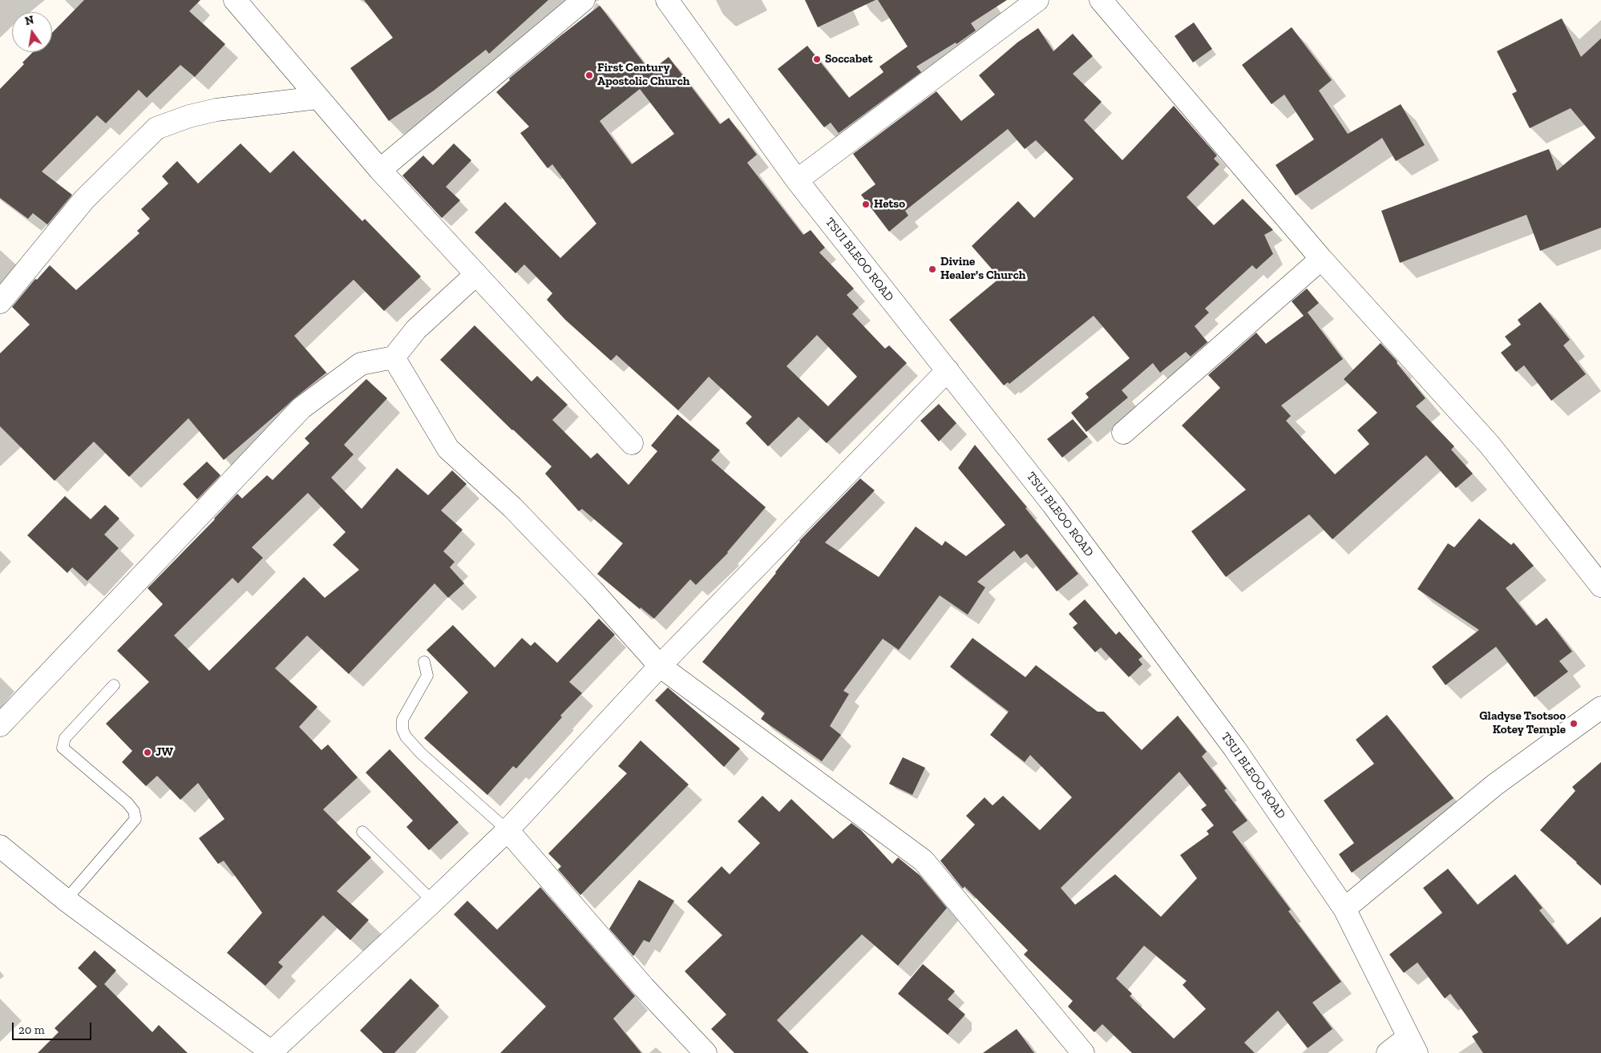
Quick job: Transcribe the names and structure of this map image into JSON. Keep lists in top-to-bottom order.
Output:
{
  "streets": {
    "street": ["TSUI BLEOO ROAD"]
  },
  "places": [
    "Soccabet",
    "First Century Apostolic Church",
    "Hetso",
    "Divine Healer's Church",
    "Gladyse Tsotsoo Kotey Temple",
    "JW"
  ],
  "scale_bar": "20 m",
  "north": "top"
}
